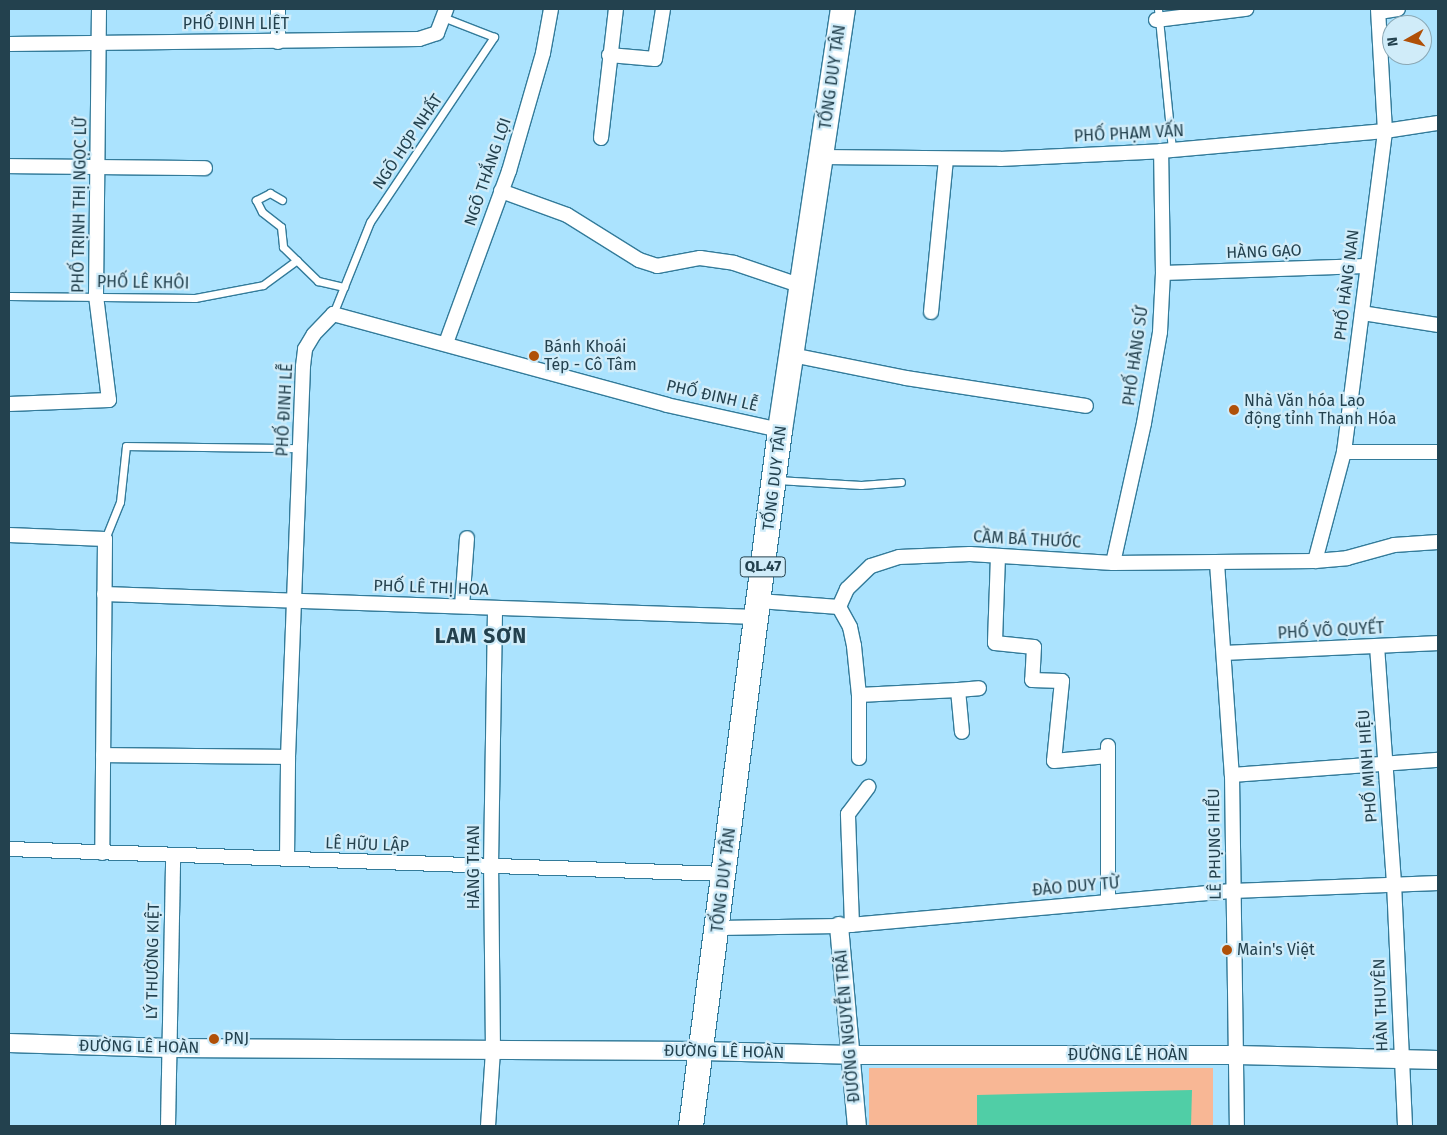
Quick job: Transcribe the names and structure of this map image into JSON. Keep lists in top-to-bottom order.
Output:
{
  "streets": {
    "highway": ["TỐNG DUY TÂN", "QL.47"],
    "street": [
      "PHỐ ĐINH LIỆT",
      "PHỐ PHẠM VẤN",
      "NGÕ THẮNG LỢI",
      "PHỐ TRỊNH THỊ NGỌC LỮ",
      "HÀNG GẠO",
      "PHỐ HÀNG NAN",
      "PHỐ HÀNG SỨ",
      "PHỐ ĐINH LỄ",
      "CẦM BÁ THƯỚC",
      "PHỐ LÊ THỊ HOA",
      "PHỐ VÕ QUYẾT",
      "PHỐ MINH HIỆU",
      "LÊ PHỤNG HIỂU",
      "LÊ HỮU LẬP",
      "HÀNG THAN",
      "ĐÀO DUY TỪ",
      "LÝ THƯỜNG KIỆT",
      "HÀN THUYÊN",
      "ĐƯỜNG NGUYỄN TRÃI",
      "ĐƯỜNG LÊ HOÀN"
    ],
    "lane": ["NGÕ HỢP NHẤT", "PHỐ LÊ KHÔI"]
  },
  "crossings": [
    ["PHỐ ĐINH LIỆT", "NGÕ HỢP NHẤT"],
    ["PHỐ ĐINH LIỆT", "PHỐ TRỊNH THỊ NGỌC LỮ"],
    ["TỐNG DUY TÂN", "PHỐ PHẠM VẤN"],
    ["TỐNG DUY TÂN", "PHỐ ĐINH LỄ"],
    ["TỐNG DUY TÂN", "PHỐ LÊ THỊ HOA"],
    ["TỐNG DUY TÂN", "LÊ HỮU LẬP"],
    ["TỐNG DUY TÂN", "ĐÀO DUY TỪ"],
    ["TỐNG DUY TÂN", "ĐƯỜNG LÊ HOÀN"],
    ["PHỐ PHẠM VẤN", "PHỐ HÀNG NAN"],
    ["PHỐ PHẠM VẤN", "PHỐ HÀNG SỨ"],
    ["NGÕ HỢP NHẤT", "PHỐ ĐINH LỄ"],
    ["NGÕ THẮNG LỢI", "PHỐ ĐINH LỄ"],
    ["PHỐ TRỊNH THỊ NGỌC LỮ", "PHỐ LÊ KHÔI"],
    ["HÀNG GẠO", "PHỐ HÀNG NAN"],
    ["HÀNG GẠO", "PHỐ HÀNG SỨ"],
    ["PHỐ HÀNG NAN", "CẦM BÁ THƯỚC"],
    ["PHỐ HÀNG SỨ", "CẦM BÁ THƯỚC"],
    ["PHỐ ĐINH LỄ", "PHỐ LÊ THỊ HOA"],
    ["PHỐ ĐINH LỄ", "LÊ HỮU LẬP"],
    ["CẦM BÁ THƯỚC", "LÊ PHỤNG HIỂU"],
    ["PHỐ LÊ THỊ HOA", "HÀNG THAN"],
    ["PHỐ VÕ QUYẾT", "PHỐ MINH HIỆU"],
    ["PHỐ VÕ QUYẾT", "LÊ PHỤNG HIỂU"],
    ["PHỐ MINH HIỆU", "ĐÀO DUY TỪ"],
    ["PHỐ MINH HIỆU", "HÀN THUYÊN"],
    ["LÊ PHỤNG HIỂU", "ĐÀO DUY TỪ"],
    ["LÊ PHỤNG HIỂU", "ĐƯỜNG LÊ HOÀN"],
    ["LÊ HỮU LẬP", "HÀNG THAN"],
    ["LÊ HỮU LẬP", "LÝ THƯỜNG KIỆT"],
    ["HÀNG THAN", "ĐƯỜNG LÊ HOÀN"],
    ["ĐÀO DUY TỪ", "HÀN THUYÊN"],
    ["ĐÀO DUY TỪ", "ĐƯỜNG NGUYỄN TRÃI"],
    ["LÝ THƯỜNG KIỆT", "ĐƯỜNG LÊ HOÀN"],
    ["HÀN THUYÊN", "ĐƯỜNG LÊ HOÀN"],
    ["ĐƯỜNG NGUYỄN TRÃI", "ĐƯỜNG LÊ HOÀN"]
  ],
  "districts": ["LAM SƠN"],
  "places": [
    "Bánh Khoái Tép - Cô Tâm",
    "Nhà Văn hóa Lao động tỉnh Thanh Hóa",
    "Main's Việt",
    "PNJ"
  ],
  "north": "left"
}
